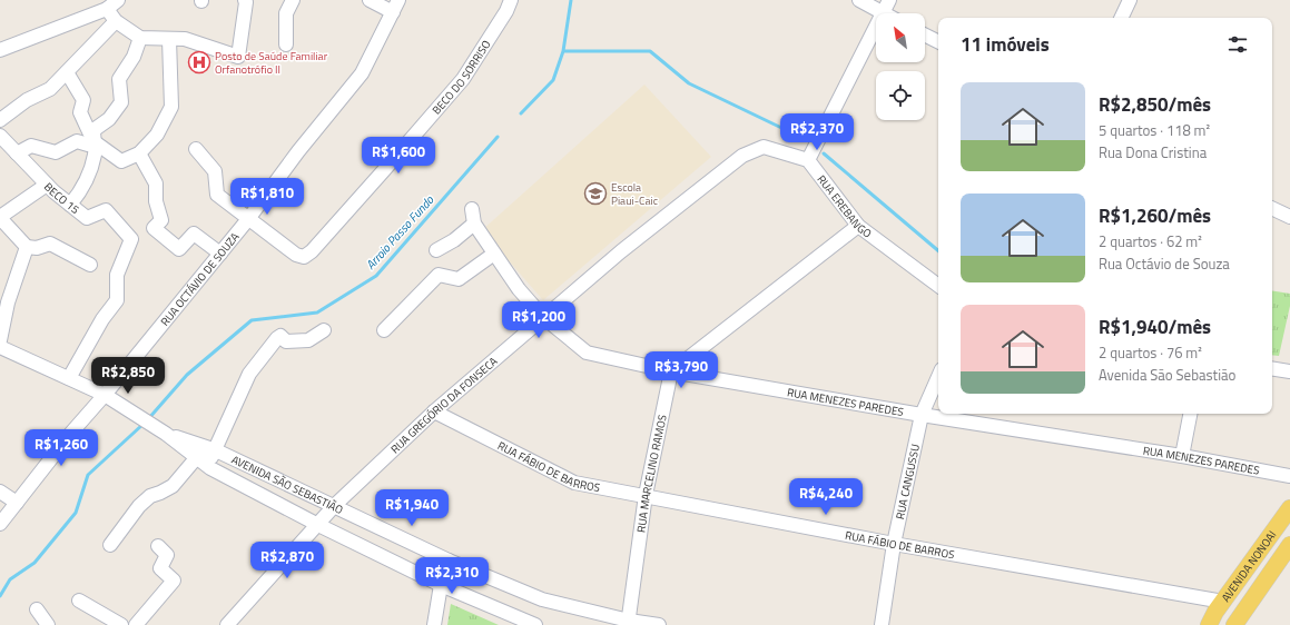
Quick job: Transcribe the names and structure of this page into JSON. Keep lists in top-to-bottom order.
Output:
{
  "streets": {
    "main road": ["AVENIDA NONOAI"],
    "street": [
      "BECO DO SORRISO",
      "BECO 15",
      "RUA EREBANGO",
      "RUA OCTÁVIO DE SOUZA",
      "RUA MENEZES PAREDES",
      "RUA GREGÓRIO DA FONSECA",
      "RUA FÁBIO DE BARROS",
      "RUA MARCELINO RAMOS",
      "RUA CANGUSSU",
      "AVENIDA SÃO SEBASTIÃO"
    ]
  },
  "crossings": [
    ["BECO DO SORRISO", "RUA OCTÁVIO DE SOUZA"],
    ["RUA EREBANGO", "RUA GREGÓRIO DA FONSECA"],
    ["RUA MENEZES PAREDES", "RUA GREGÓRIO DA FONSECA"],
    ["RUA MENEZES PAREDES", "RUA MARCELINO RAMOS"],
    ["RUA MENEZES PAREDES", "RUA CANGUSSU"],
    ["RUA GREGÓRIO DA FONSECA", "RUA FÁBIO DE BARROS"],
    ["RUA GREGÓRIO DA FONSECA", "AVENIDA SÃO SEBASTIÃO"],
    ["RUA FÁBIO DE BARROS", "RUA MARCELINO RAMOS"],
    ["RUA FÁBIO DE BARROS", "RUA CANGUSSU"],
    ["RUA FÁBIO DE BARROS", "AVENIDA NONOAI"],
    ["RUA MARCELINO RAMOS", "AVENIDA SÃO SEBASTIÃO"]
  ],
  "water": ["Arroio Passo Fundo"],
  "places": {
    "hospital": ["Posto de Saúde Familiar Orfanotrófio II"],
    "school or university": ["Escola Piaui-Caic"]
  },
  "north": "top left",
  "page": {
    "heading": "11 imóveis",
    "list": [
      {
        "name": "R$2,850/mês",
        "note": "5 quartos · 118 m² · Rua Dona Cristina"
      },
      {
        "name": "R$1,260/mês",
        "note": "2 quartos · 62 m² · Rua Octávio de Souza"
      },
      {
        "name": "R$1,940/mês",
        "note": "2 quartos · 76 m² · Avenida São Sebastião"
      }
    ],
    "price": [
      "R$2,370",
      "R$1,600",
      "R$1,810",
      "R$1,200",
      "R$3,790",
      "R$2,850",
      "R$1,260",
      "R$4,240",
      "R$1,940",
      "R$2,870",
      "R$2,310"
    ]
  }
}
